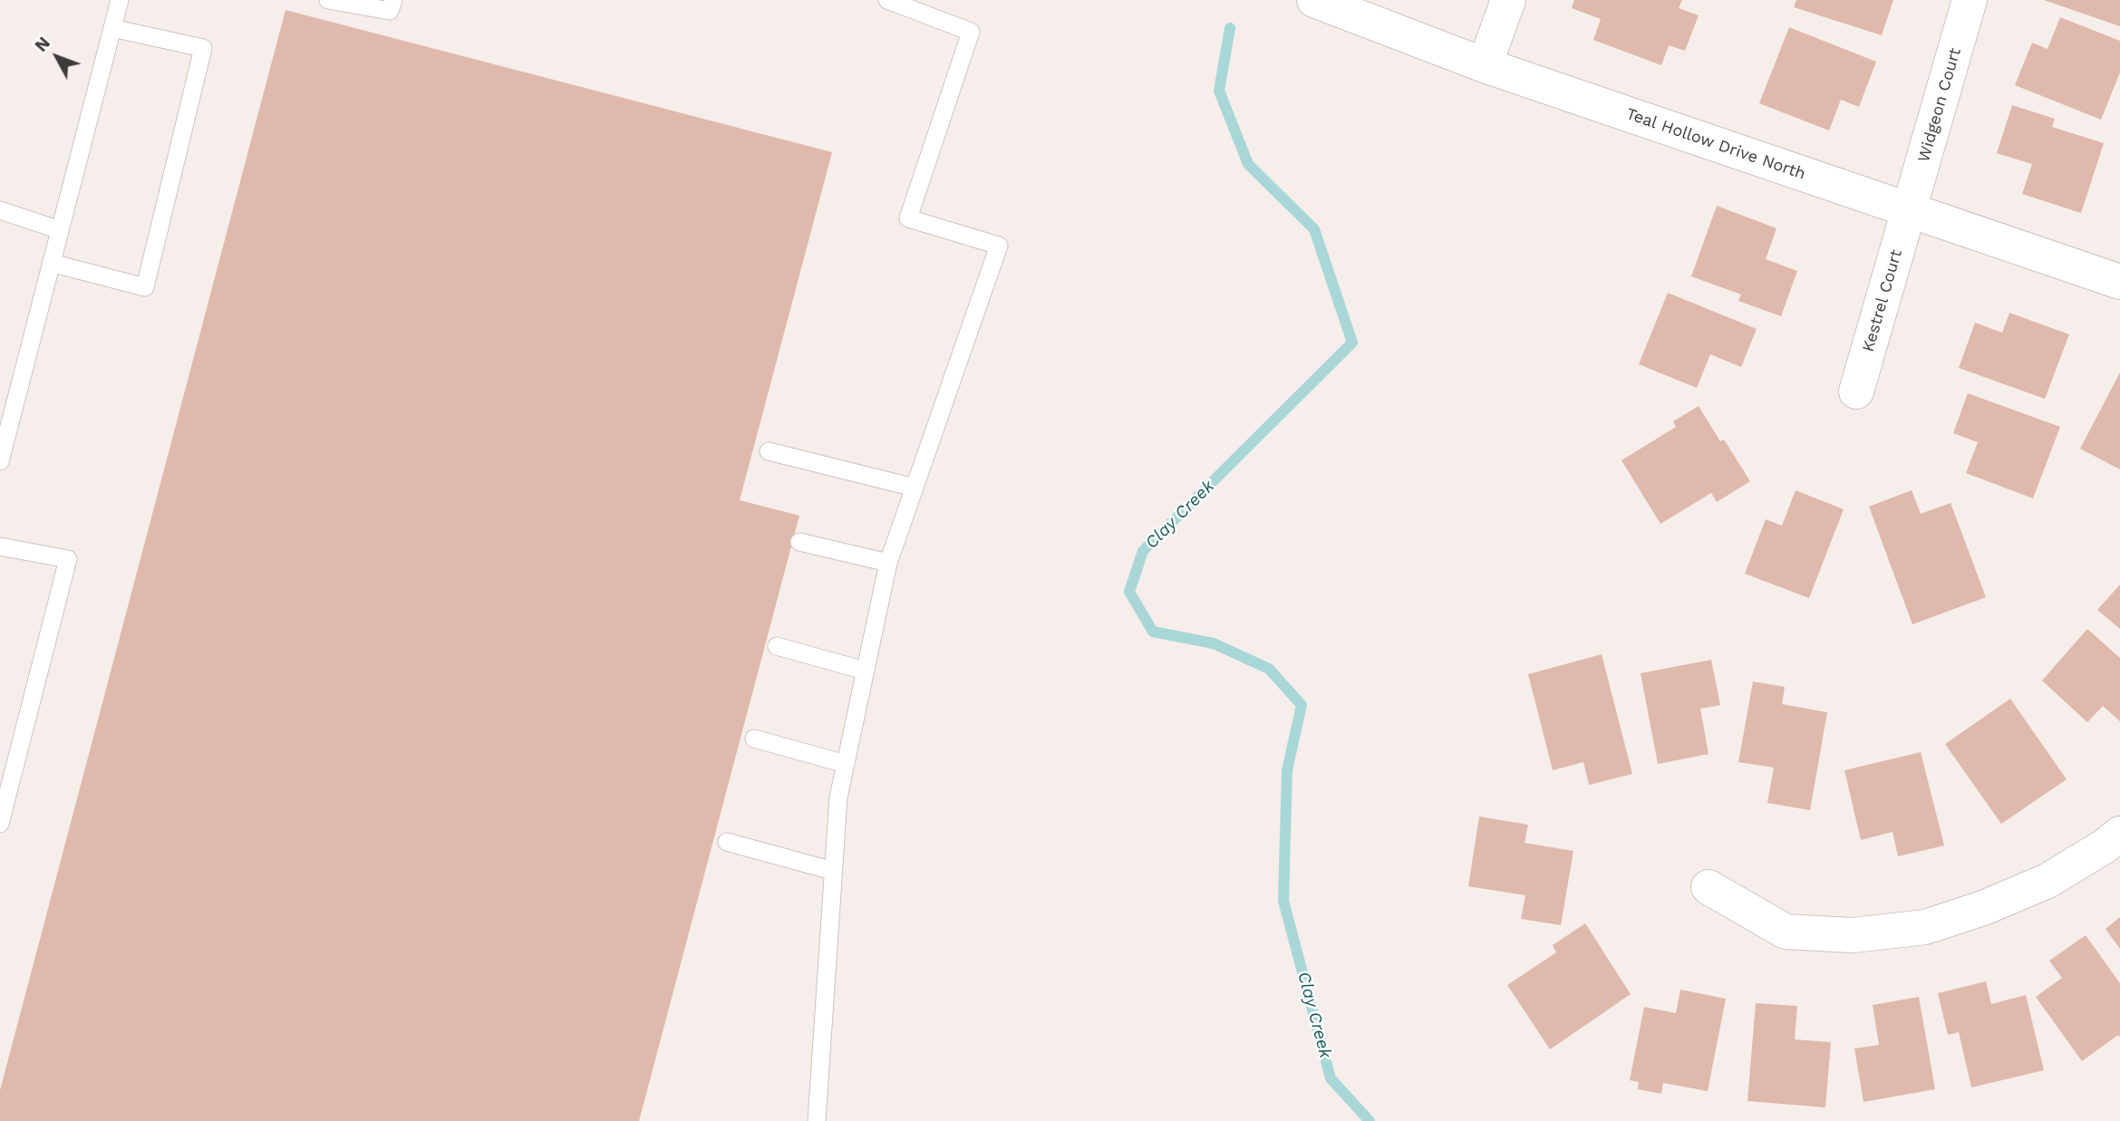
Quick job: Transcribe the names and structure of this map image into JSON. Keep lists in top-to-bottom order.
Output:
{
  "streets": {
    "street": ["Widgeon Court", "Teal Hollow Drive North", "Kestrel Court"]
  },
  "crossings": [
    ["Widgeon Court", "Teal Hollow Drive North"],
    ["Widgeon Court", "Kestrel Court"],
    ["Teal Hollow Drive North", "Kestrel Court"]
  ],
  "water": ["Clay Creek"],
  "north": "top left"
}
